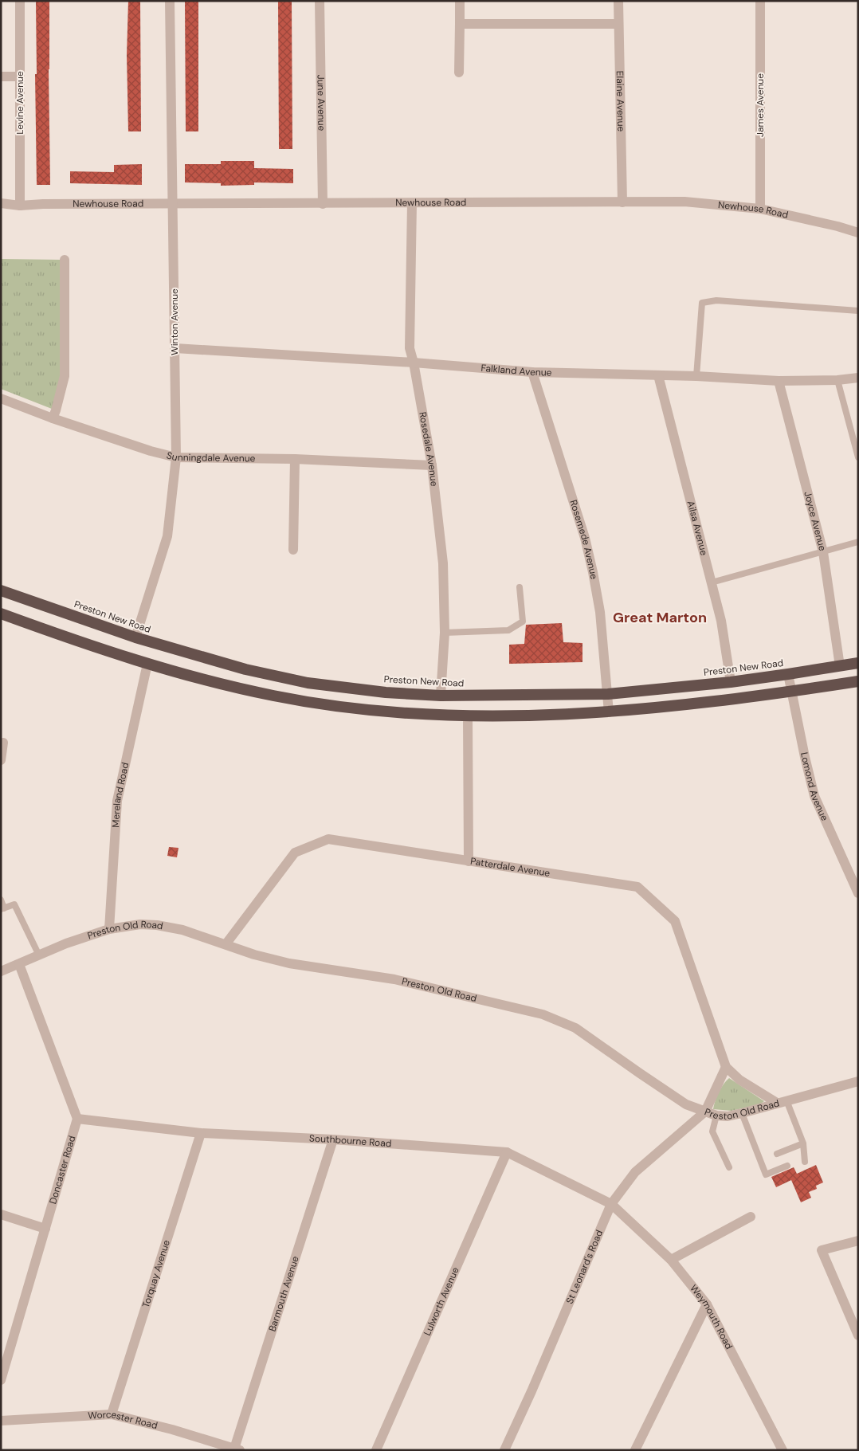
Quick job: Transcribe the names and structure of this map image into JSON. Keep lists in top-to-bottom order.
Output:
{
  "streets": {
    "highway": ["Preston New Road"],
    "street": [
      "June Avenue",
      "Elaine Avenue",
      "Levine Avenue",
      "James Avenue",
      "Newhouse Road",
      "Winton Avenue",
      "Falkland Avenue",
      "Rosedale Avenue",
      "Sunningdale Avenue",
      "Joyce Avenue",
      "Ailsa Avenue",
      "Rosemede Avenue",
      "Lomond Avenue",
      "Mereland Road",
      "Patterdale Avenue",
      "Preston Old Road",
      "Southbourne Road",
      "Doncaster Road",
      "St Leonard's Road",
      "Torquay Avenue",
      "Barmouth Avenue",
      "Lulworth Avenue",
      "Weymouth Road",
      "Worcester Road"
    ]
  },
  "crossings": [
    ["June Avenue", "Newhouse Road"],
    ["Elaine Avenue", "Newhouse Road"],
    ["Levine Avenue", "Newhouse Road"],
    ["James Avenue", "Newhouse Road"],
    ["Newhouse Road", "Winton Avenue"],
    ["Newhouse Road", "Rosedale Avenue"],
    ["Winton Avenue", "Falkland Avenue"],
    ["Winton Avenue", "Sunningdale Avenue"],
    ["Winton Avenue", "Preston New Road"],
    ["Falkland Avenue", "Rosedale Avenue"],
    ["Falkland Avenue", "Joyce Avenue"],
    ["Falkland Avenue", "Ailsa Avenue"],
    ["Falkland Avenue", "Rosemede Avenue"],
    ["Rosedale Avenue", "Sunningdale Avenue"],
    ["Rosedale Avenue", "Preston New Road"],
    ["Joyce Avenue", "Preston New Road"],
    ["Ailsa Avenue", "Preston New Road"],
    ["Rosemede Avenue", "Preston New Road"],
    ["Preston New Road", "Lomond Avenue"],
    ["Mereland Road", "Preston Old Road"],
    ["Patterdale Avenue", "Preston Old Road"],
    ["Preston Old Road", "St Leonard's Road"],
    ["Southbourne Road", "Doncaster Road"],
    ["Southbourne Road", "St Leonard's Road"],
    ["Southbourne Road", "Torquay Avenue"],
    ["Southbourne Road", "Barmouth Avenue"],
    ["Southbourne Road", "Lulworth Avenue"],
    ["Southbourne Road", "Weymouth Road"],
    ["St Leonard's Road", "Weymouth Road"],
    ["Torquay Avenue", "Worcester Road"],
    ["Barmouth Avenue", "Worcester Road"]
  ],
  "districts": ["Great Marton"]
}
